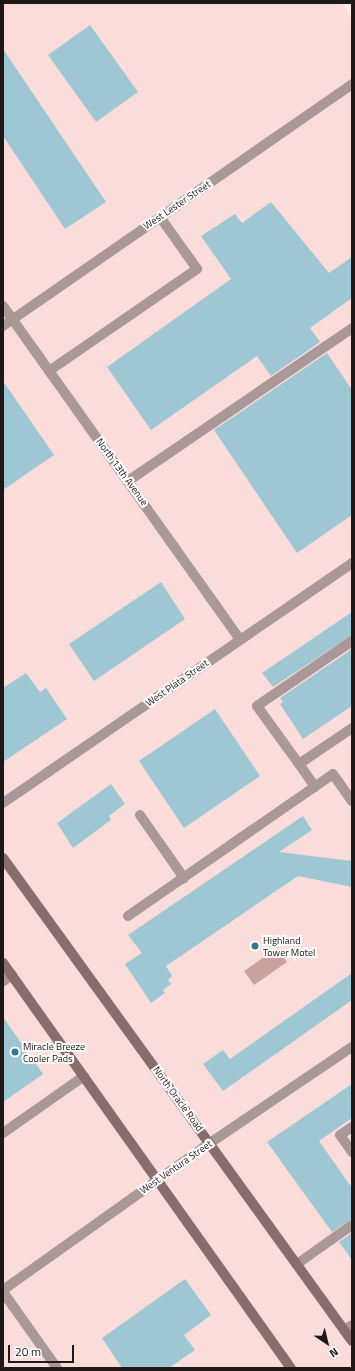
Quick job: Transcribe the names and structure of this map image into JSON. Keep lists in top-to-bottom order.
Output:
{
  "streets": {
    "main road": ["North Oracle Road"],
    "street": [
      "West Lester Street",
      "North 13th Avenue",
      "West Plata Street",
      "West Ventura Street"
    ]
  },
  "crossings": [
    ["West Lester Street", "North 13th Avenue"],
    ["North 13th Avenue", "West Plata Street"],
    ["North Oracle Road", "West Ventura Street"]
  ],
  "places": ["Highland Tower Motel", "Miracle Breeze Cooler Pads"],
  "scale_bar": "20 m",
  "north": "bottom right"
}
